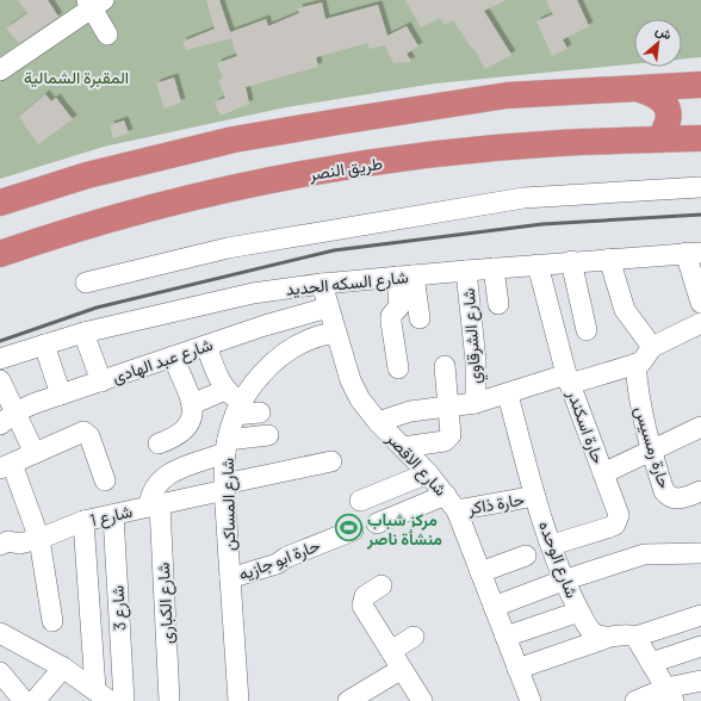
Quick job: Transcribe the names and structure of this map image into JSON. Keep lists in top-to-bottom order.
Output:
{
  "streets": {
    "highway": ["طريق النصر"],
    "street": [
      "شارع السكه الحديد",
      "شارع الشرقاوي",
      "شارع عبد الهادى",
      "حارة اسكندر",
      "حارة رمسيس",
      "شارع الاقصر",
      "حارة ذاكر",
      "شارع المساكن",
      "شارع 1",
      "حارة ابو جازيه",
      "شارع الوحده",
      "شارع الكبارى",
      "شارع 3"
    ]
  },
  "crossings": [
    ["شارع السكه الحديد", "شارع الشرقاوي"],
    ["شارع السكه الحديد", "حارة اسكندر"],
    ["شارع السكه الحديد", "شارع الاقصر"],
    ["شارع عبد الهادى", "شارع الاقصر"],
    ["حارة اسكندر", "شارع الوحده"],
    ["شارع الاقصر", "حارة ذاكر"],
    ["شارع الاقصر", "شارع المساكن"],
    ["حارة ذاكر", "شارع الوحده"],
    ["شارع المساكن", "شارع 1"],
    ["شارع المساكن", "حارة ابو جازيه"],
    ["شارع 1", "شارع الكبارى"],
    ["شارع 1", "شارع 3"]
  ],
  "parks": ["المقبرة الشمالية"],
  "places": {
    "sports": ["مركز شباب منشأة ناصر"]
  },
  "north": "top right"
}
